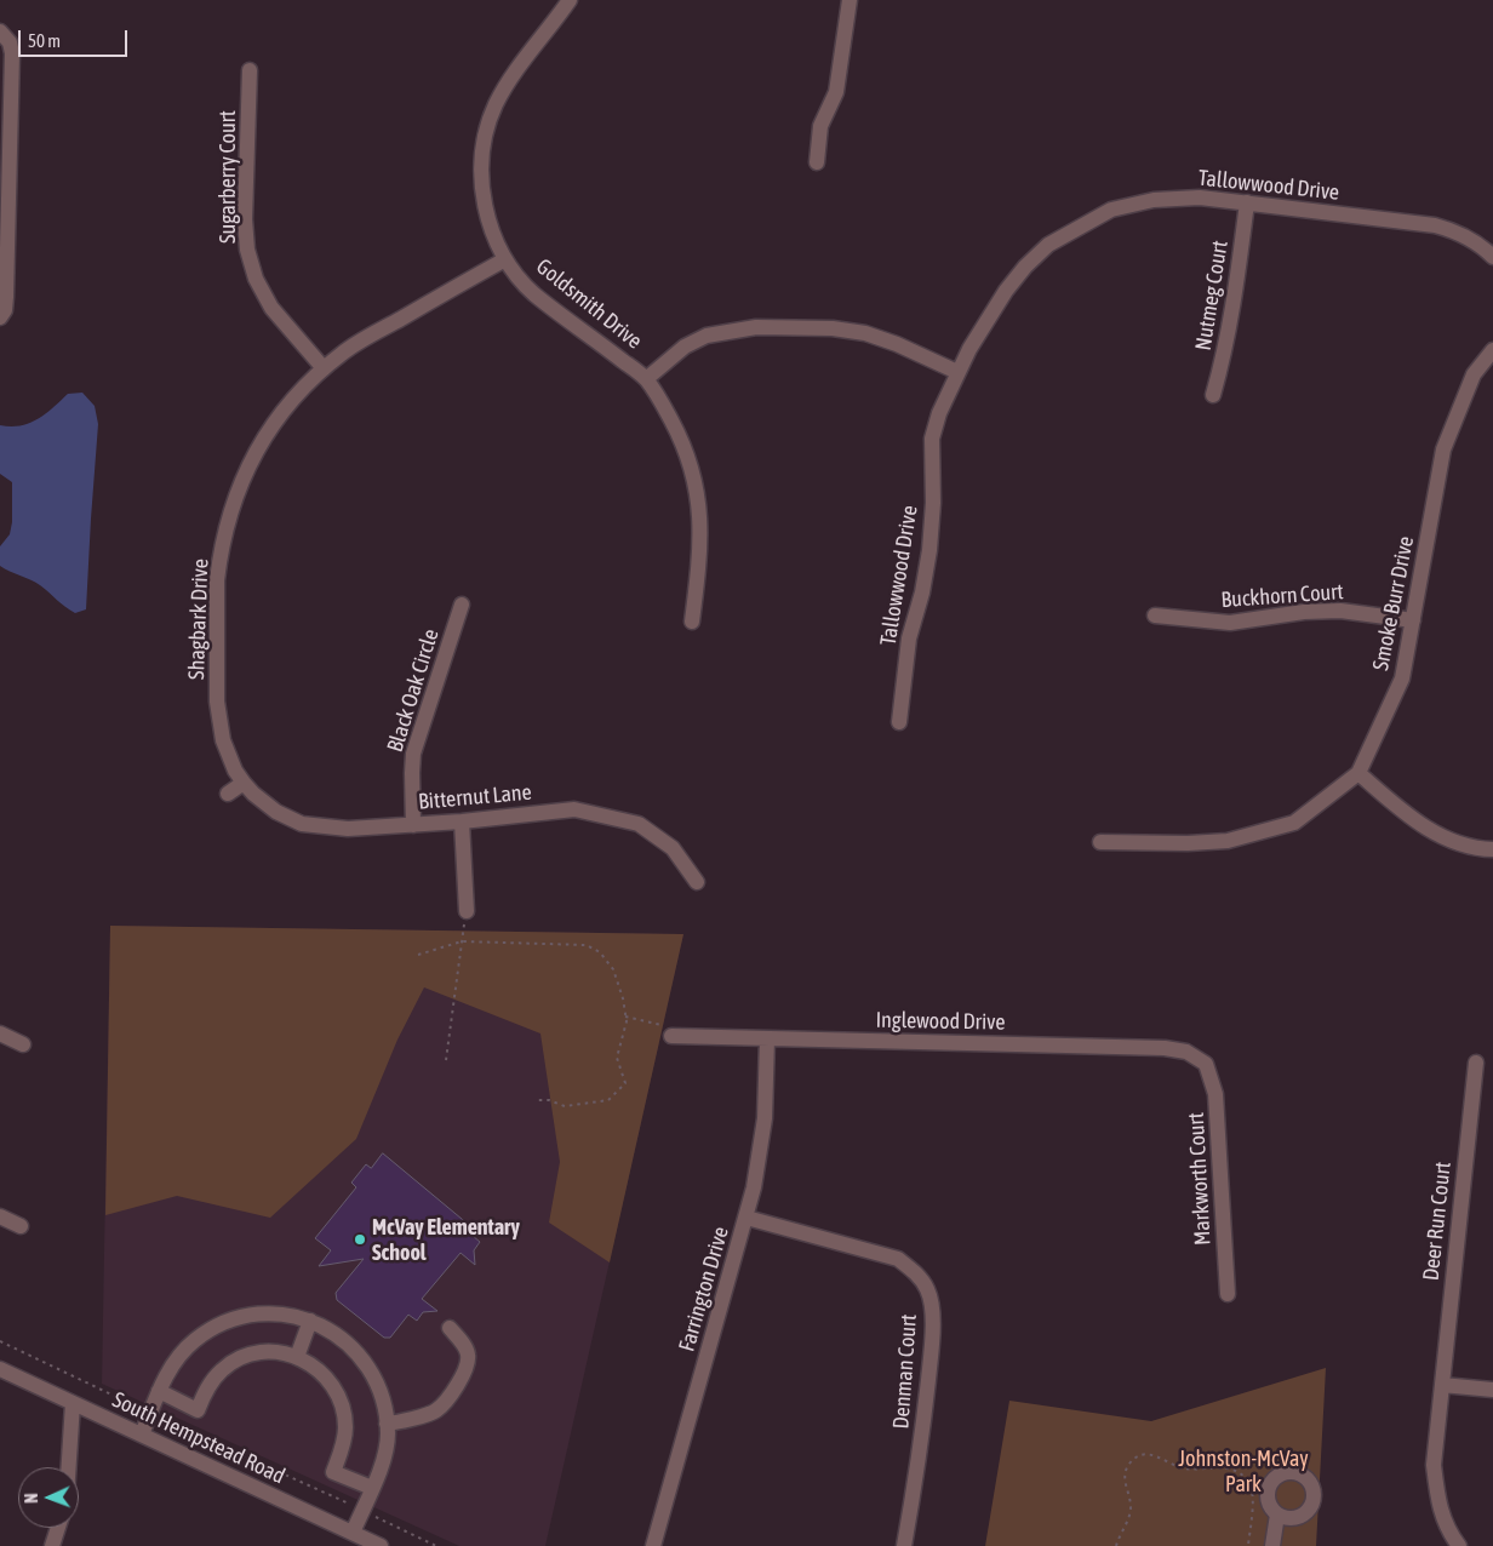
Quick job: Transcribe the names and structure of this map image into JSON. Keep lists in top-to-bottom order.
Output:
{
  "streets": {
    "street": [
      "Sugarberry Court",
      "Tallowwood Drive",
      "Nutmeg Court",
      "Goldsmith Drive",
      "Buckhorn Court",
      "Smoke Burr Drive",
      "Shagbark Drive",
      "Black Oak Circle",
      "Bitternut Lane",
      "Inglewood Drive",
      "Markworth Court",
      "Deer Run Court",
      "Farrington Drive",
      "Denman Court",
      "South Hempstead Road"
    ]
  },
  "crossings": [
    ["Sugarberry Court", "Shagbark Drive"],
    ["Tallowwood Drive", "Nutmeg Court"],
    ["Goldsmith Drive", "Shagbark Drive"],
    ["Buckhorn Court", "Smoke Burr Drive"],
    ["Shagbark Drive", "Bitternut Lane"],
    ["Black Oak Circle", "Bitternut Lane"],
    ["Inglewood Drive", "Markworth Court"],
    ["Inglewood Drive", "Farrington Drive"],
    ["Farrington Drive", "Denman Court"]
  ],
  "parks": ["Johnston-McVay Park"],
  "places": ["McVay Elementary School"],
  "scale_bar": "50 m",
  "north": "left"
}
